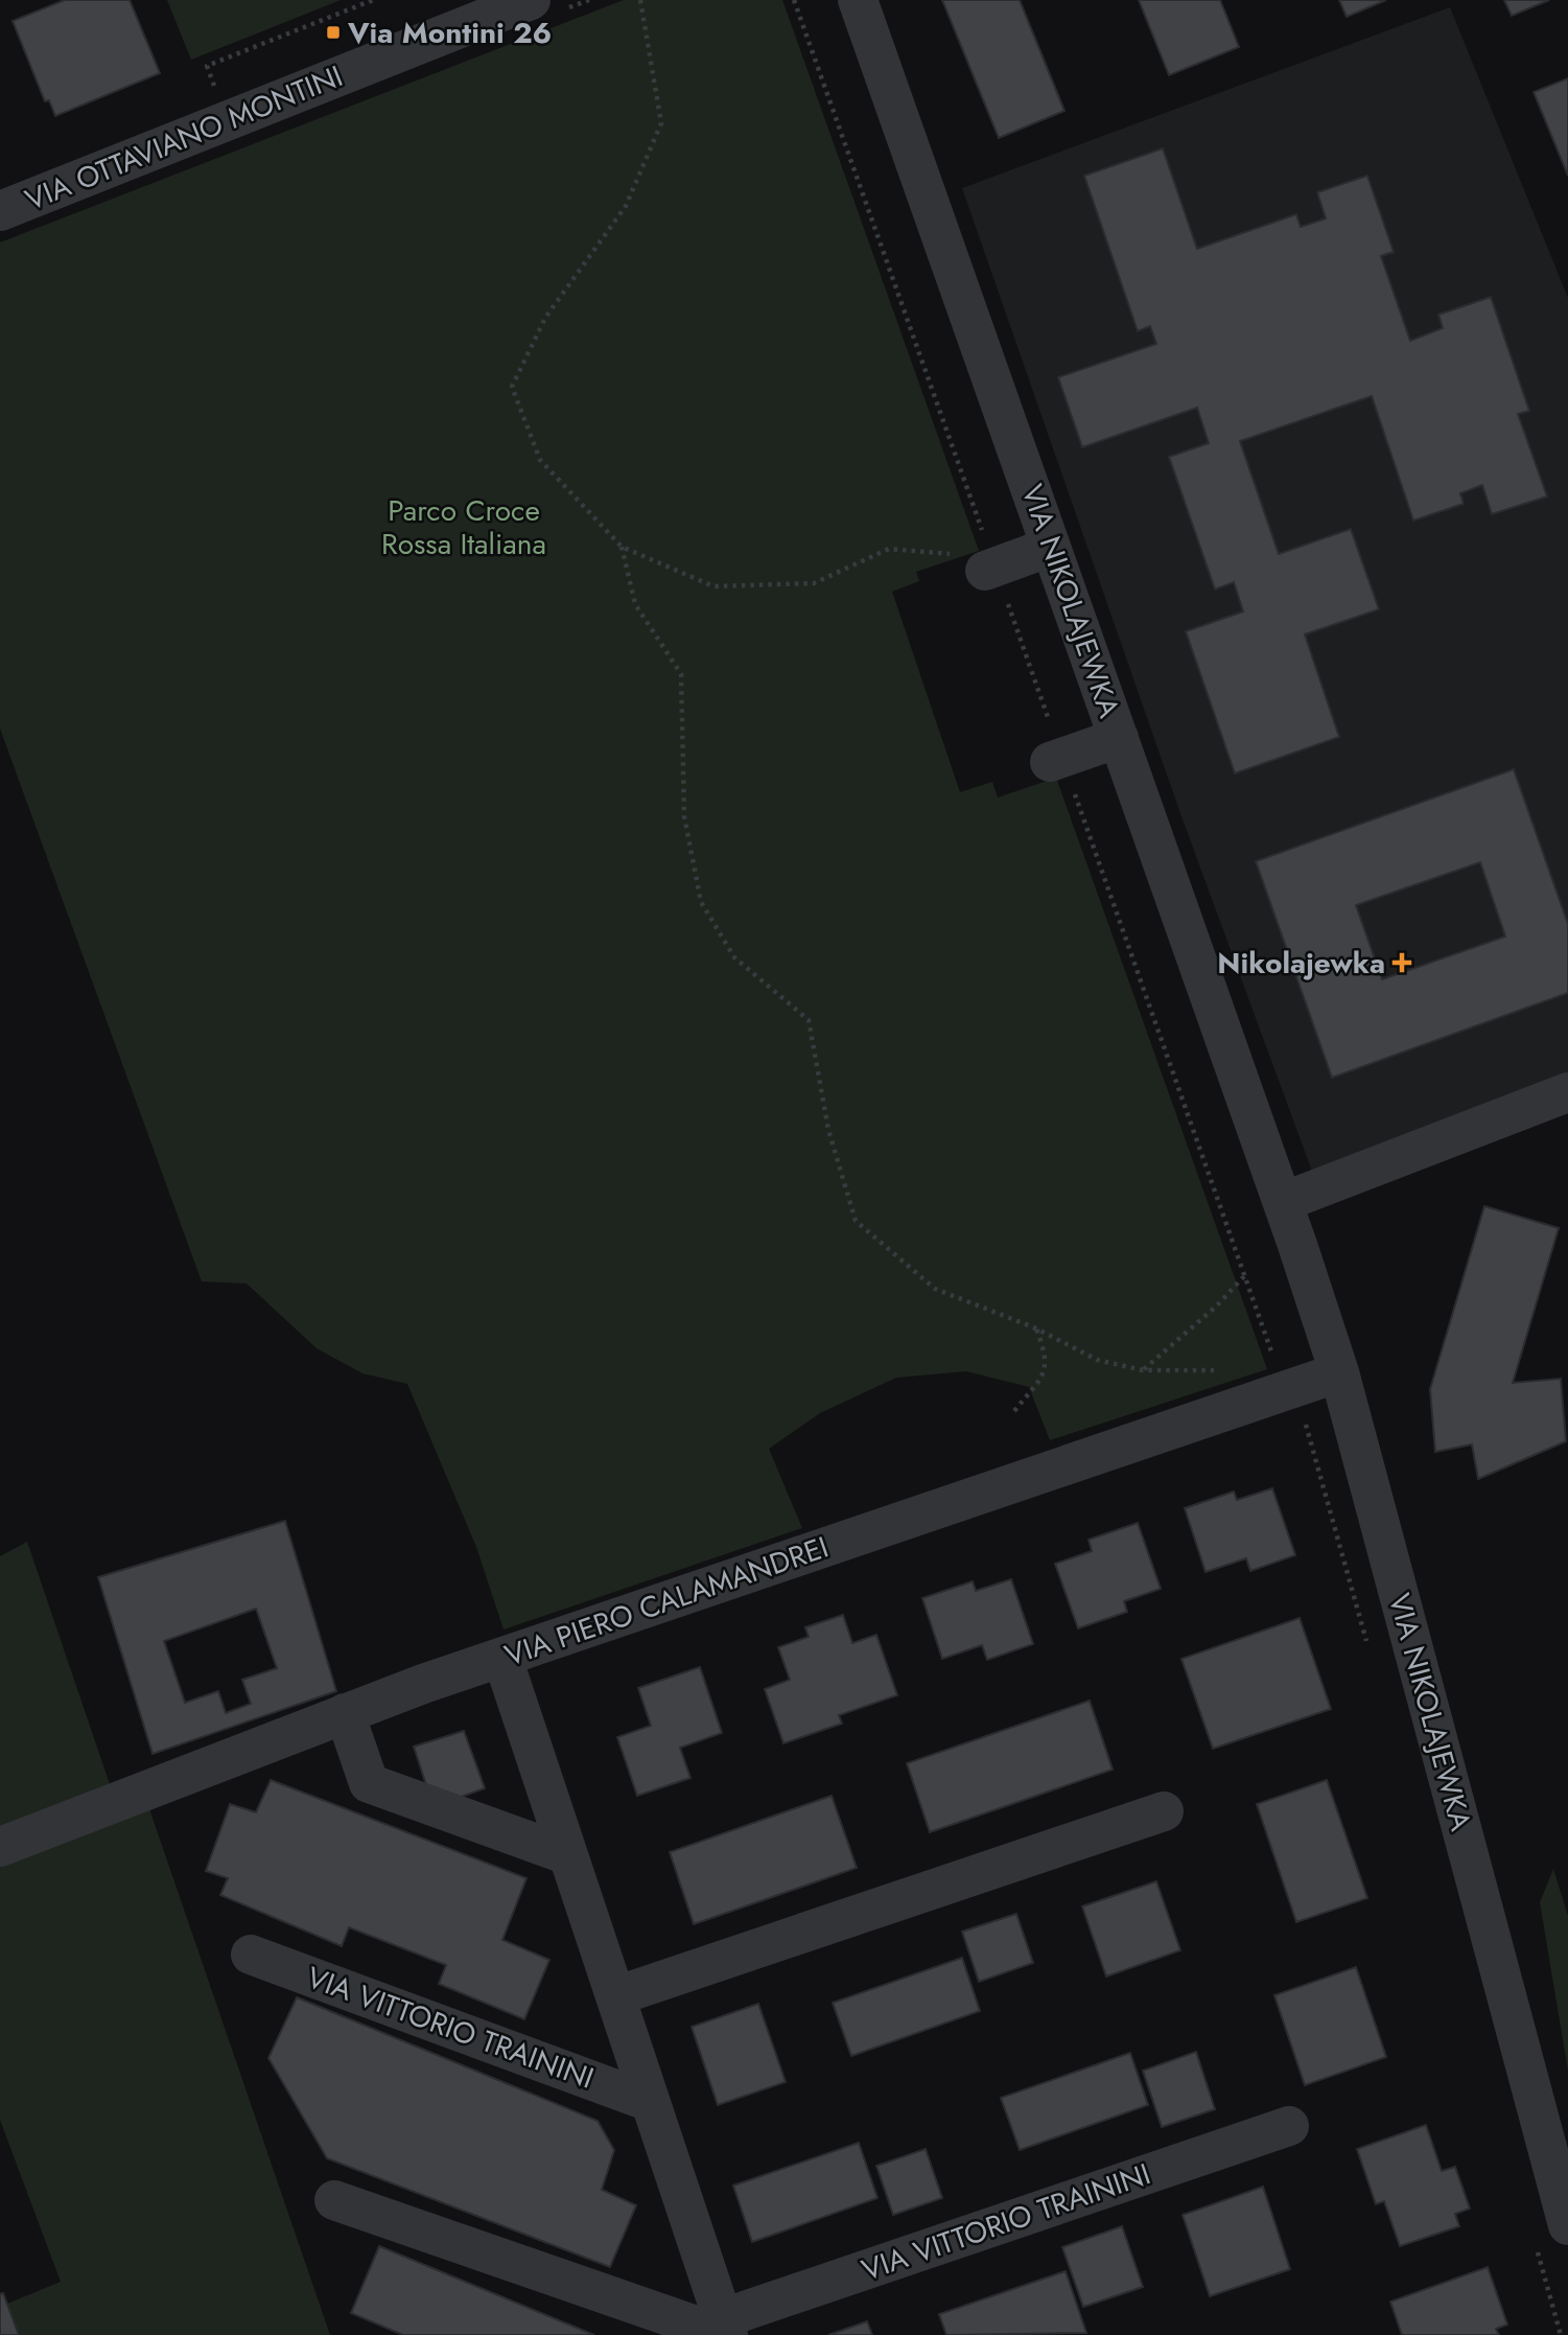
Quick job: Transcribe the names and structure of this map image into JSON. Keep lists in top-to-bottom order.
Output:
{
  "streets": {
    "street": [
      "VIA OTTAVIANO MONTINI",
      "VIA NIKOLAJEWKA",
      "VIA PIERO CALAMANDREI",
      "VIA VITTORIO TRAININI"
    ]
  },
  "crossings": [
    ["VIA NIKOLAJEWKA", "VIA PIERO CALAMANDREI"],
    ["VIA PIERO CALAMANDREI", "VIA VITTORIO TRAININI"]
  ],
  "parks": ["Parco Croce Rossa Italiana"],
  "places": {
    "transit": ["Via Montini 26"],
    "health": ["Nikolajewka"]
  }
}
